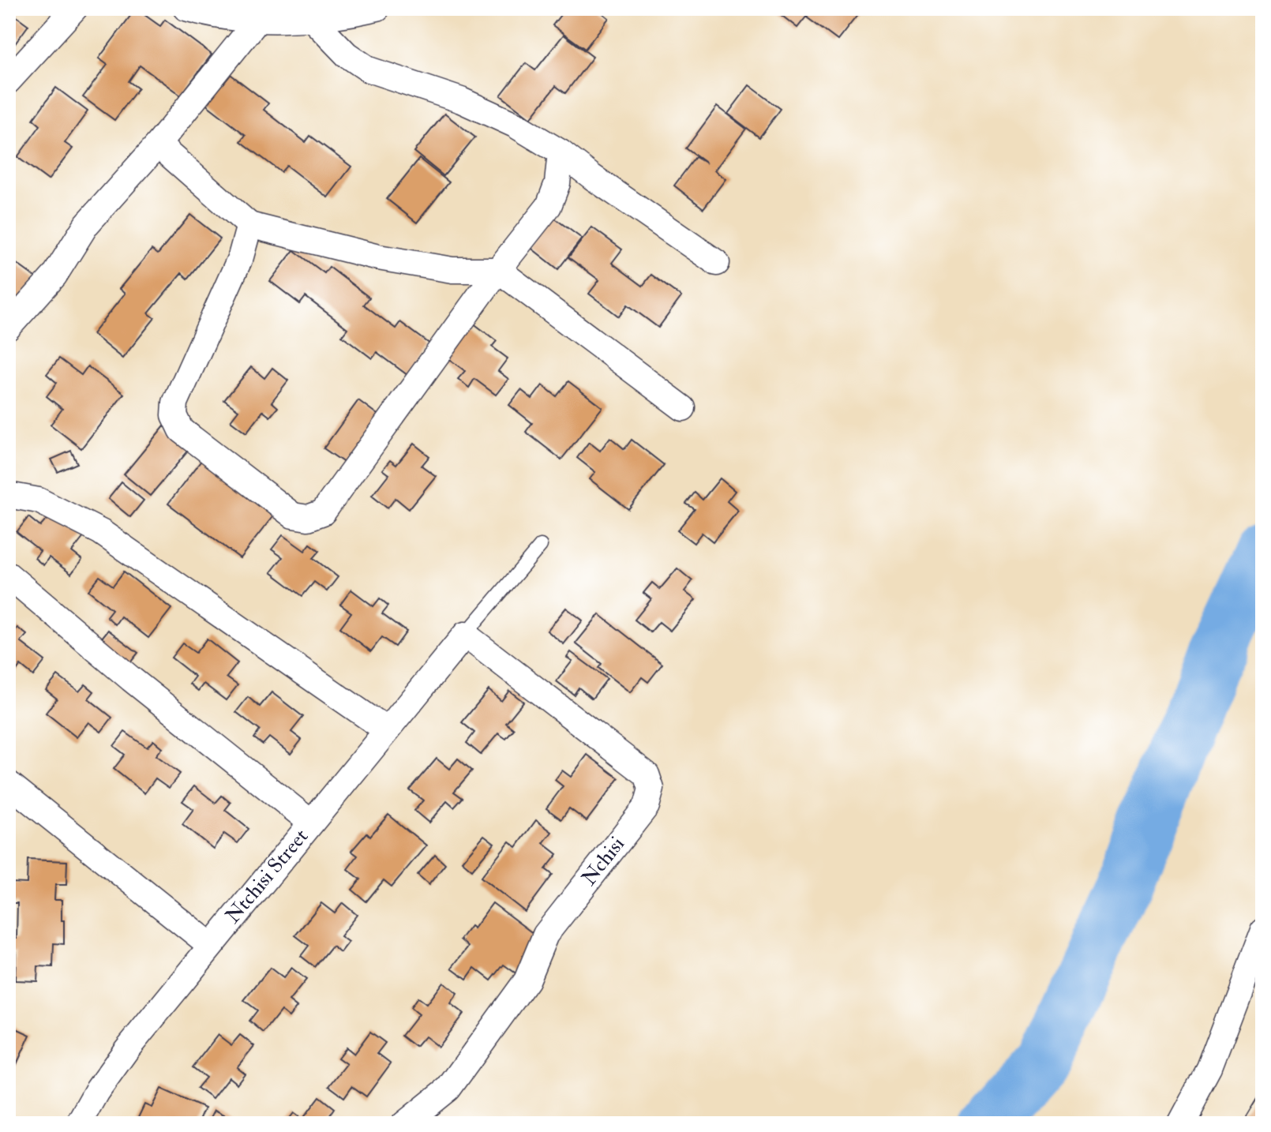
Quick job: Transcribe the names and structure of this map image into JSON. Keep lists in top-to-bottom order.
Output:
{
  "streets": {
    "street": ["Nchisi", "Ntchisi Street"]
  },
  "crossings": [
    ["Nchisi", "Ntchisi Street"]
  ]
}
